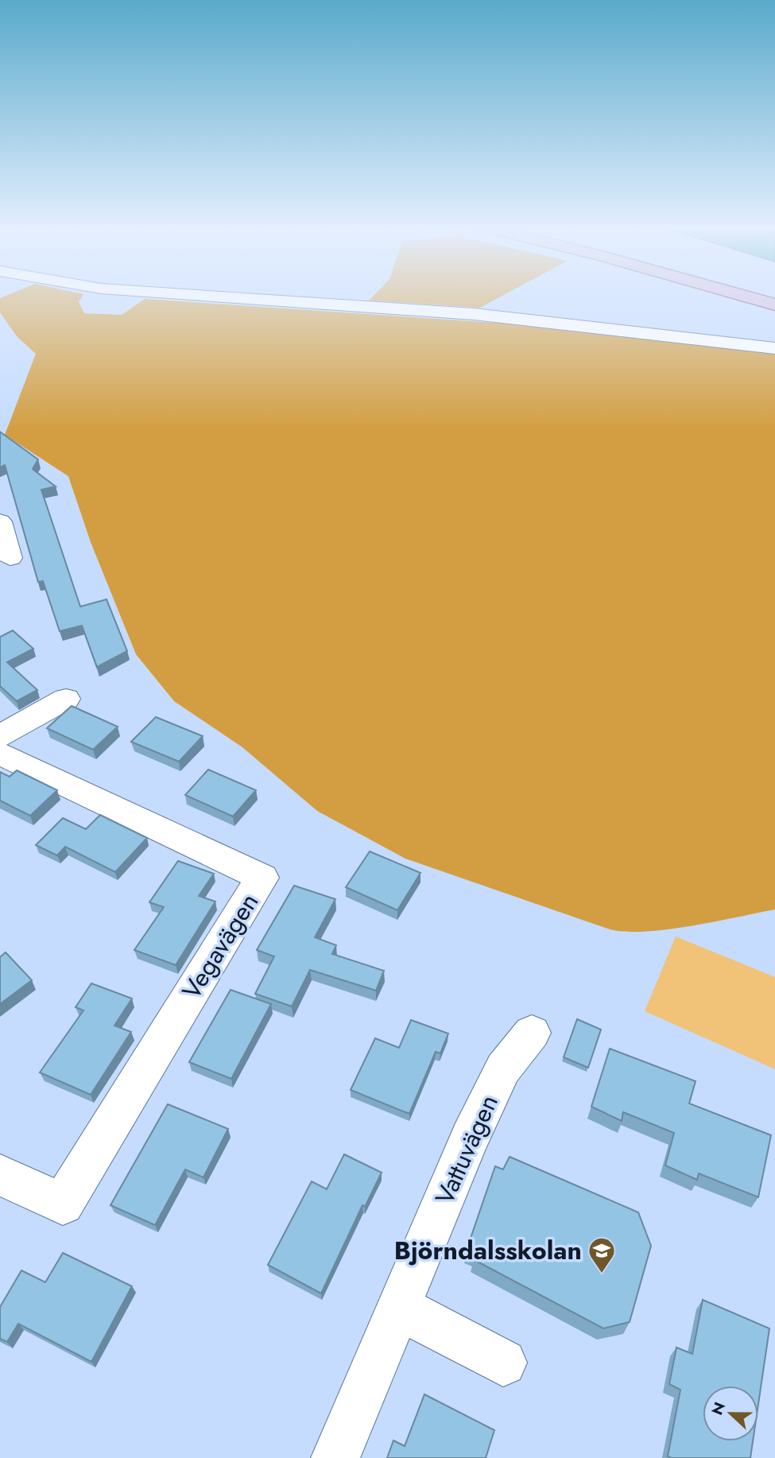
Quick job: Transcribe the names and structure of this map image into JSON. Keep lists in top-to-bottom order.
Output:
{
  "streets": {
    "street": ["Vegavägen", "Vattuvägen"]
  },
  "places": {
    "school or university": ["Björndalsskolan"]
  },
  "north": "left"
}
